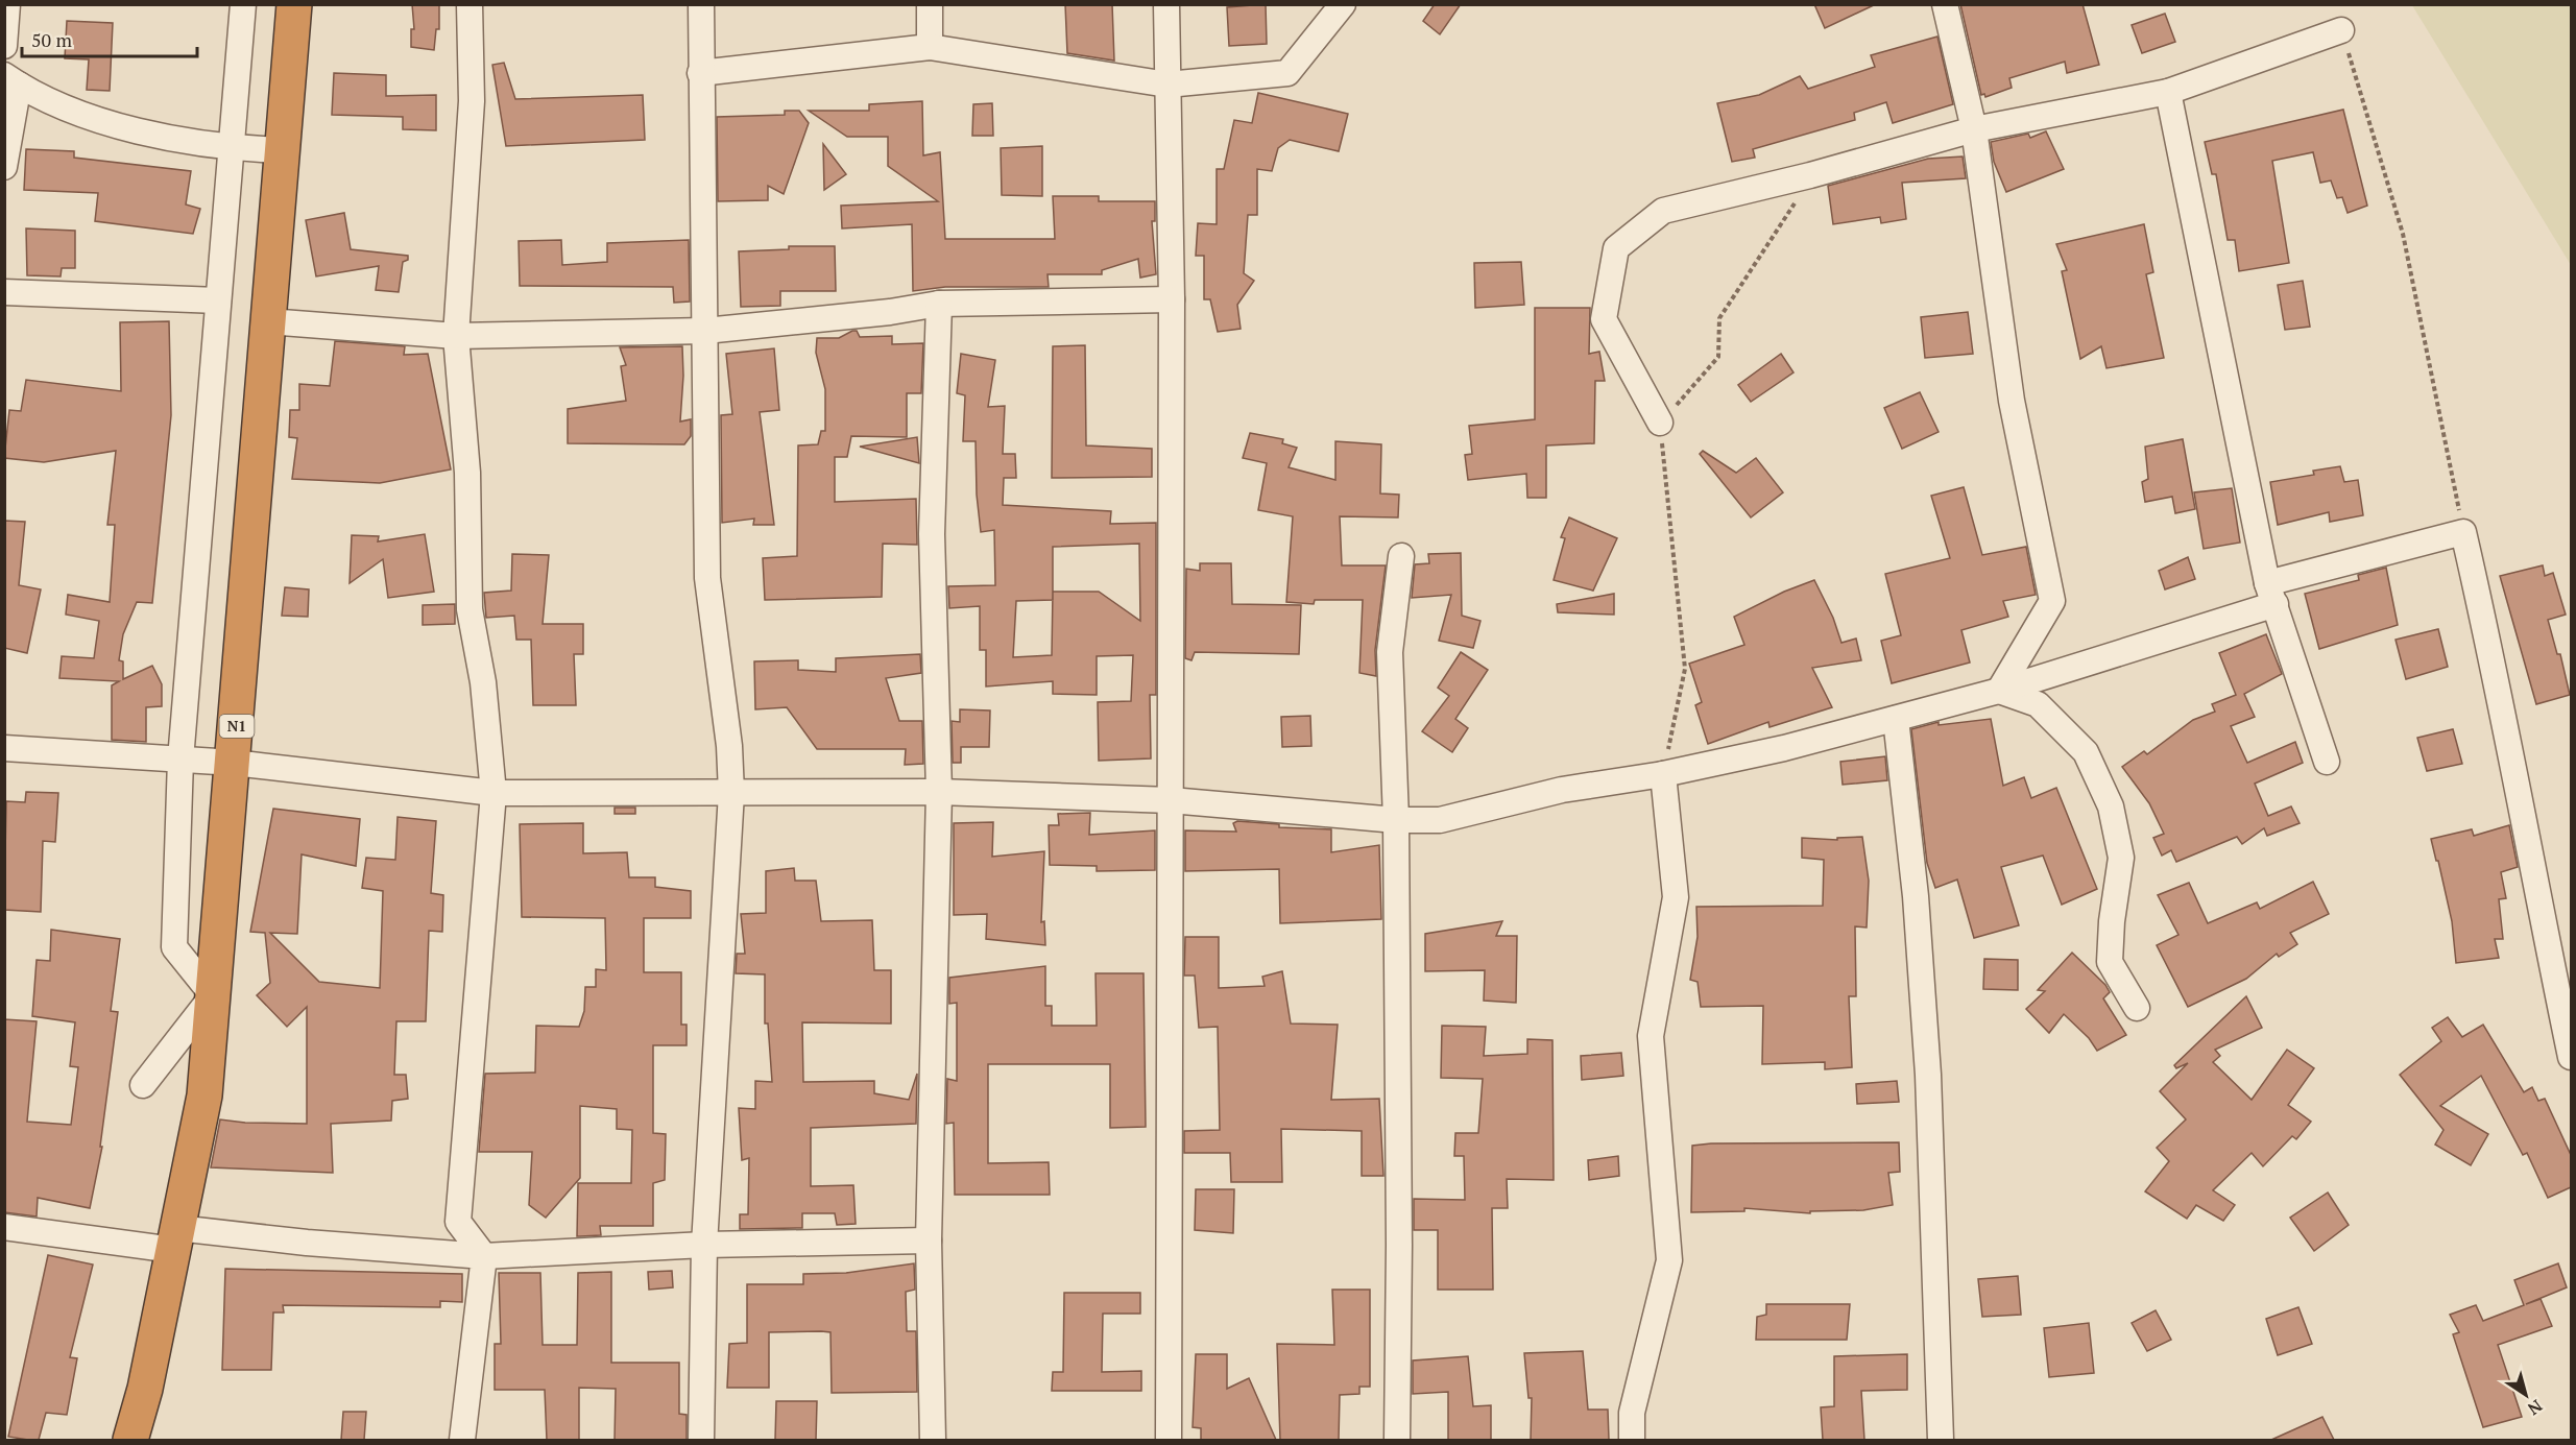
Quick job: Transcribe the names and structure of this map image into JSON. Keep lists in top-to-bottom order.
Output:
{
  "streets": {
    "highway": ["N1"]
  },
  "scale_bar": "50 m",
  "north": "bottom right"
}
